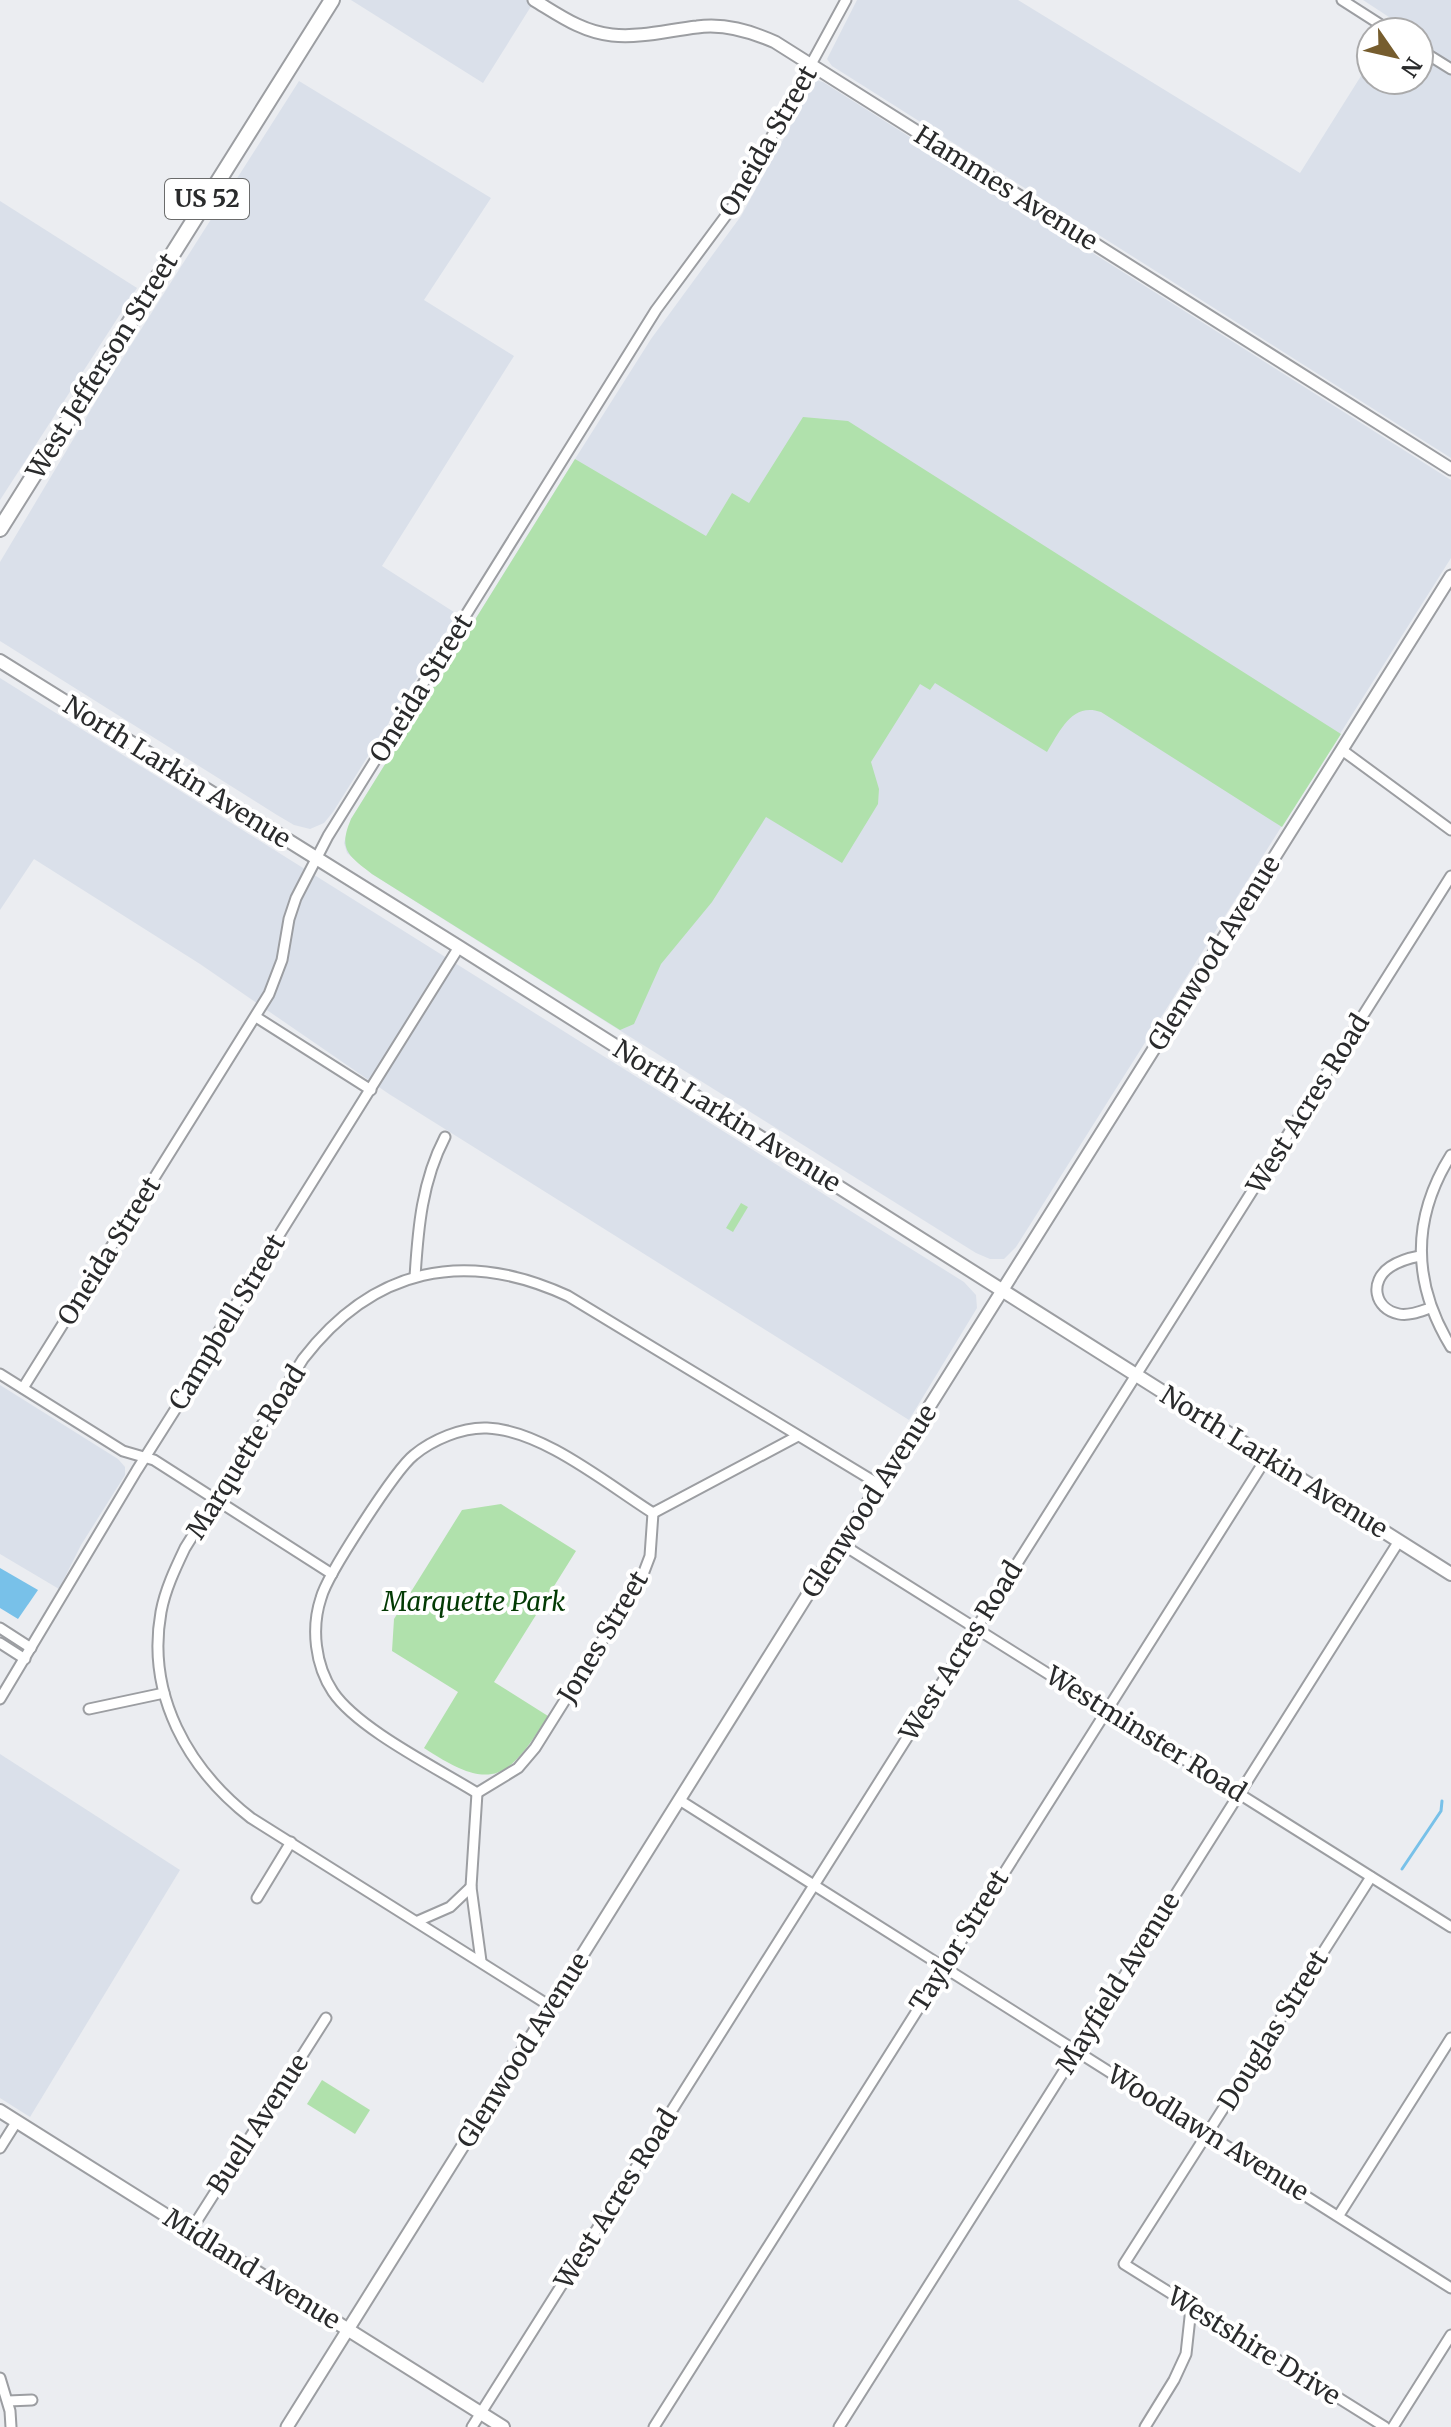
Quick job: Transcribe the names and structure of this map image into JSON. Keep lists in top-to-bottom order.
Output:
{
  "streets": {
    "main road": [
      "US 52",
      "West Jefferson Street",
      "North Larkin Avenue",
      "Midland Avenue"
    ],
    "street": [
      "Oneida Street",
      "Hammes Avenue",
      "Glenwood Avenue",
      "West Acres Road",
      "Campbell Street",
      "Marquette Road",
      "Jones Street",
      "Westminster Road",
      "Taylor Street",
      "Mayfield Avenue",
      "Douglas Street",
      "Buell Avenue",
      "Woodlawn Avenue",
      "Westshire Drive"
    ]
  },
  "crossings": [
    ["Oneida Street", "Hammes Avenue"],
    ["Oneida Street", "North Larkin Avenue"],
    ["North Larkin Avenue", "Glenwood Avenue"],
    ["North Larkin Avenue", "West Acres Road"],
    ["North Larkin Avenue", "Campbell Street"],
    ["North Larkin Avenue", "Taylor Street"],
    ["North Larkin Avenue", "Mayfield Avenue"],
    ["Glenwood Avenue", "Marquette Road"],
    ["Glenwood Avenue", "Westminster Road"],
    ["Glenwood Avenue", "Woodlawn Avenue"],
    ["Glenwood Avenue", "Midland Avenue"],
    ["West Acres Road", "Westminster Road"],
    ["West Acres Road", "Woodlawn Avenue"],
    ["West Acres Road", "Midland Avenue"],
    ["Westminster Road", "Taylor Street"],
    ["Westminster Road", "Mayfield Avenue"],
    ["Westminster Road", "Douglas Street"],
    ["Taylor Street", "Woodlawn Avenue"],
    ["Mayfield Avenue", "Woodlawn Avenue"],
    ["Douglas Street", "Woodlawn Avenue"],
    ["Douglas Street", "Westshire Drive"],
    ["Buell Avenue", "Midland Avenue"]
  ],
  "parks": ["Marquette Park"],
  "north": "bottom right"
}
